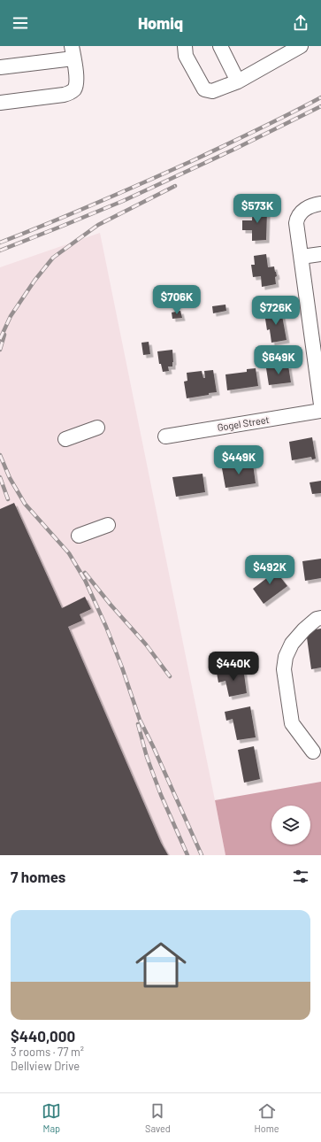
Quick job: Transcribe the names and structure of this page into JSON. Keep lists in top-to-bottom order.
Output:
{
  "streets": {
    "street": ["Gogel Street"]
  },
  "page": {
    "header": "Homiq",
    "price": [
      "$573K",
      "$706K",
      "$726K",
      "$649K",
      "$449K",
      "$492K",
      "$440K"
    ],
    "heading": "7 homes",
    "list": [
      {
        "name": "$440,000",
        "note": "3 rooms · 77 m² · Dellview Drive"
      }
    ],
    "tabs": ["Map", "Saved", "Home"]
  }
}
